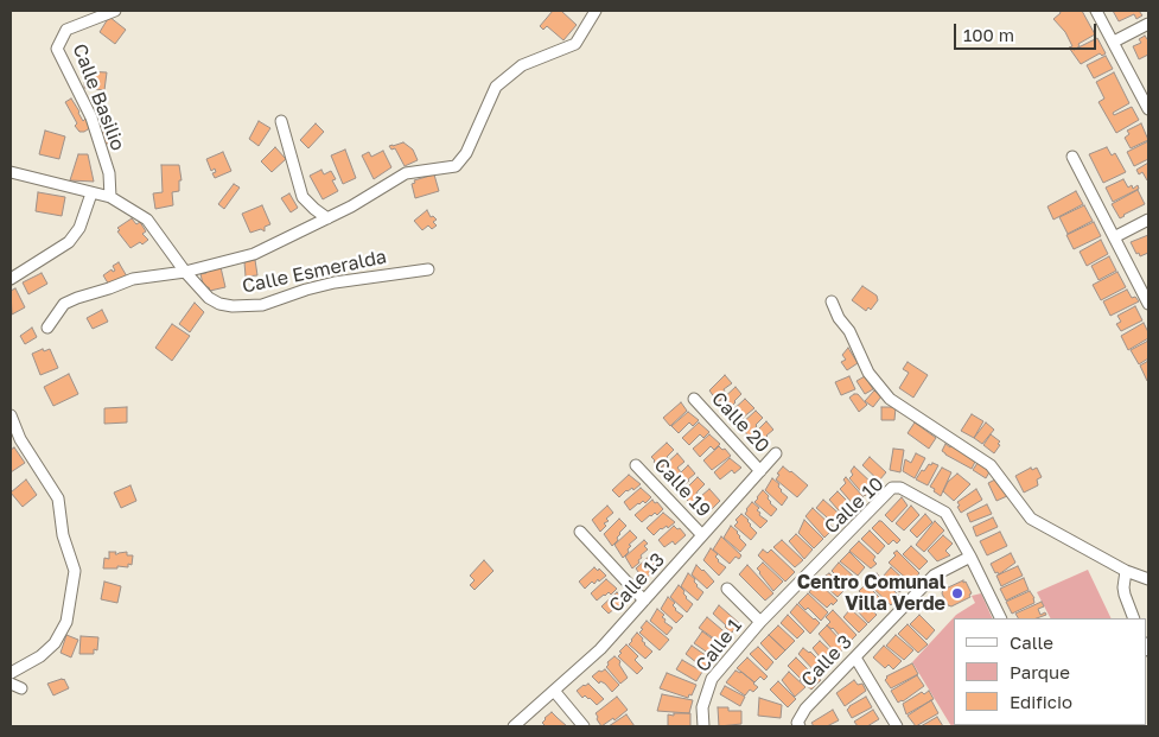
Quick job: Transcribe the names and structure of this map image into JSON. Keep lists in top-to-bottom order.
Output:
{
  "streets": {
    "street": [
      "Calle Basilio",
      "Calle Esmeralda",
      "Calle 20",
      "Calle 19",
      "Calle 10",
      "Calle 13",
      "Calle 1",
      "Calle 3"
    ]
  },
  "crossings": [
    ["Calle Basilio", "Calle Esmeralda"],
    ["Calle 20", "Calle 13"],
    ["Calle 19", "Calle 13"],
    ["Calle 10", "Calle 1"],
    ["Calle 10", "Calle 3"]
  ],
  "places": ["Centro Comunal Villa Verde"],
  "legend": ["Calle", "Parque", "Edificio"],
  "scale_bar": "100 m"
}
